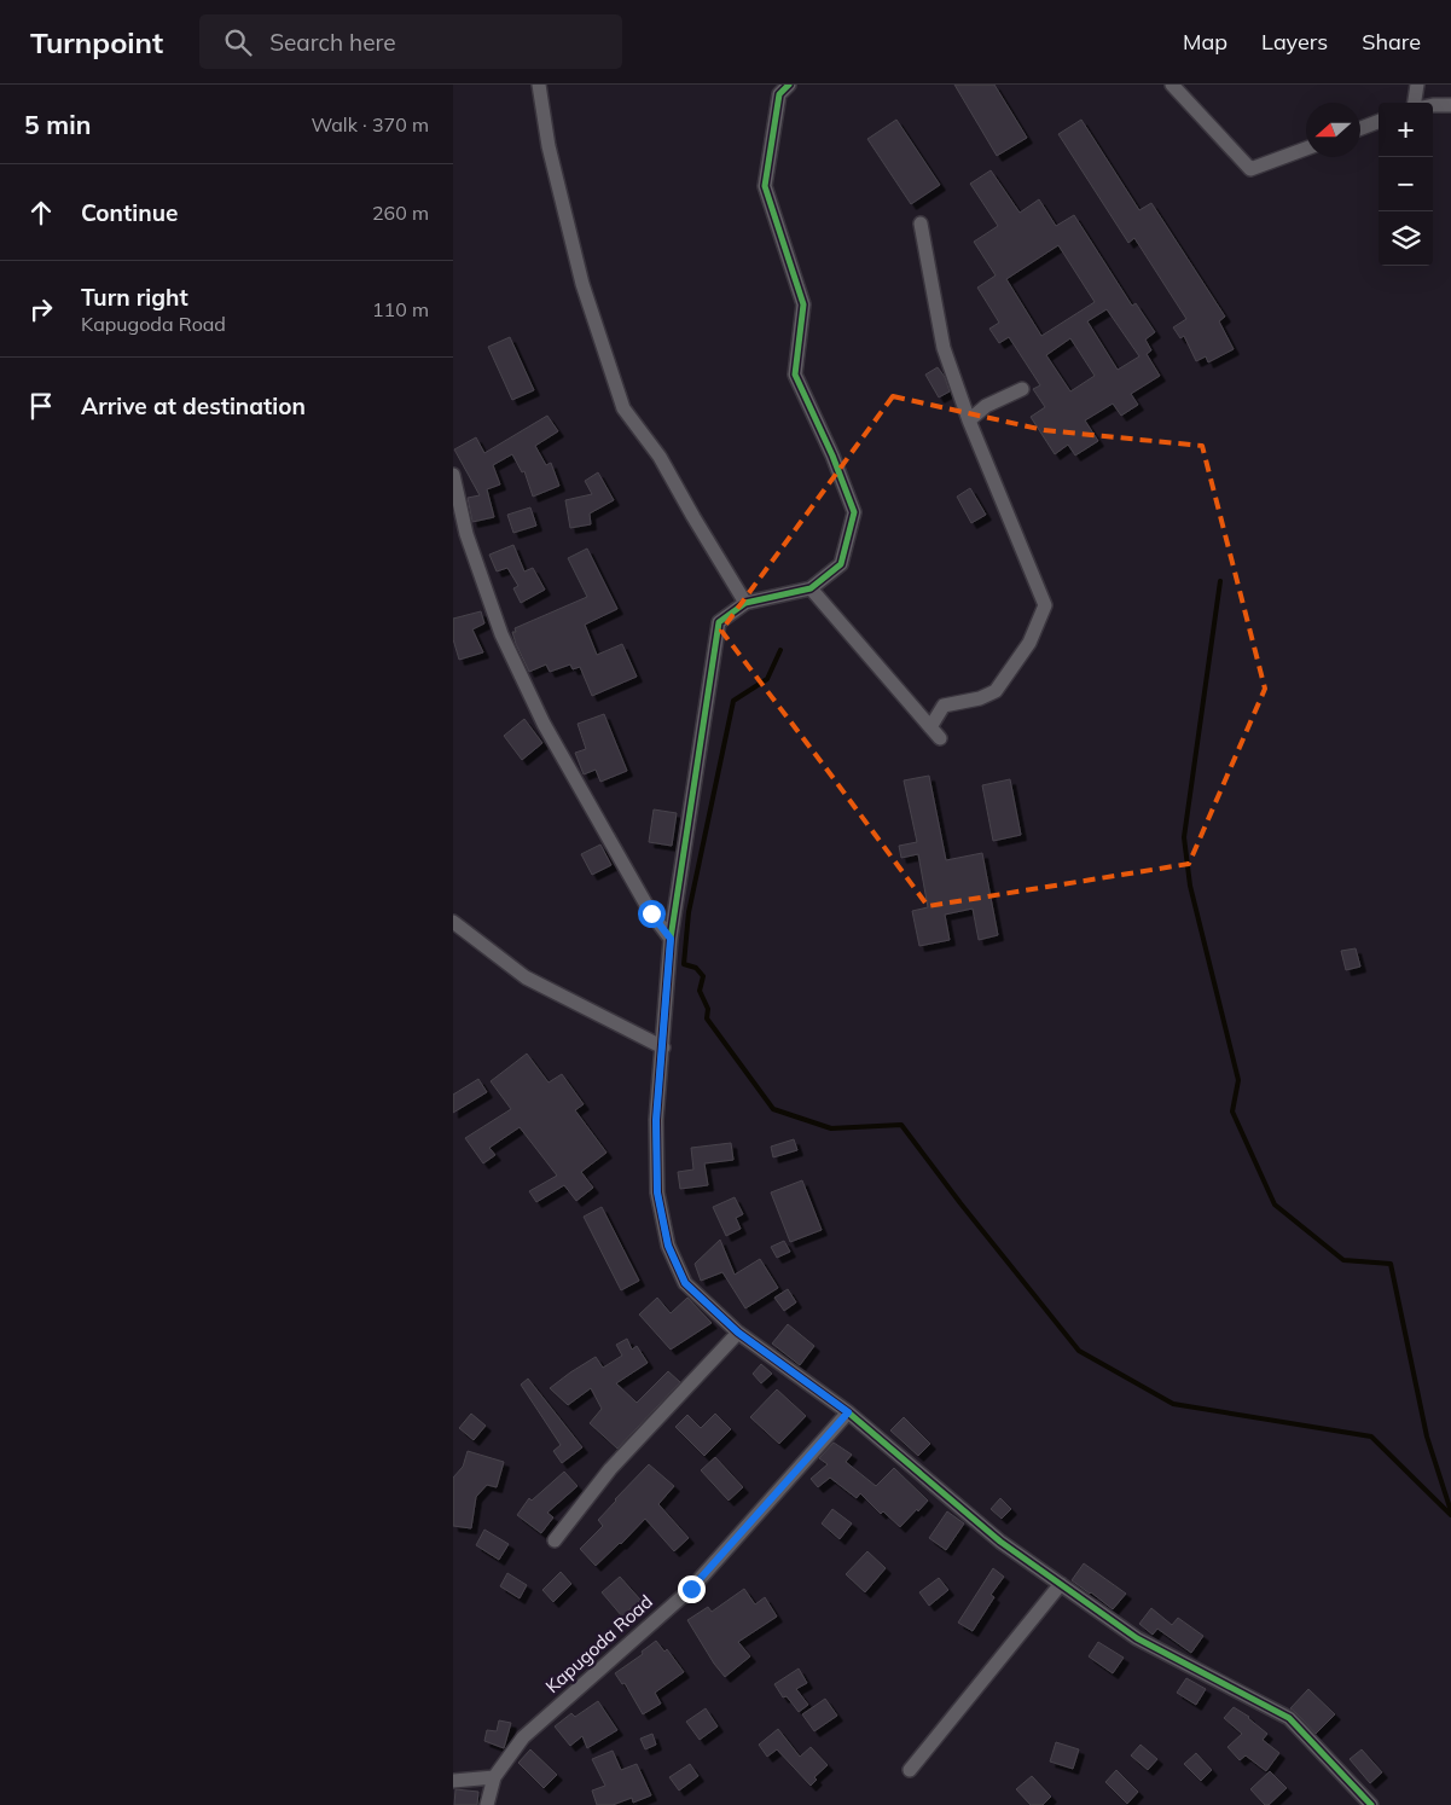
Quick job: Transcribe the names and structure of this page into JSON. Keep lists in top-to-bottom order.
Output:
{
  "streets": {
    "street": ["Kapugoda Road"]
  },
  "north": "left",
  "page": {
    "header": "Turnpoint",
    "search": "Search here",
    "nav": ["Map", "Layers", "Share"],
    "heading": ["5 min", "Walk · 370 m"],
    "map_buttons": ["+", "−"],
    "list": [
      ["Continue", "260 m"],
      ["Turn right", "Kapugoda Road", "110 m"],
      "Arrive at destination"
    ]
  }
}
